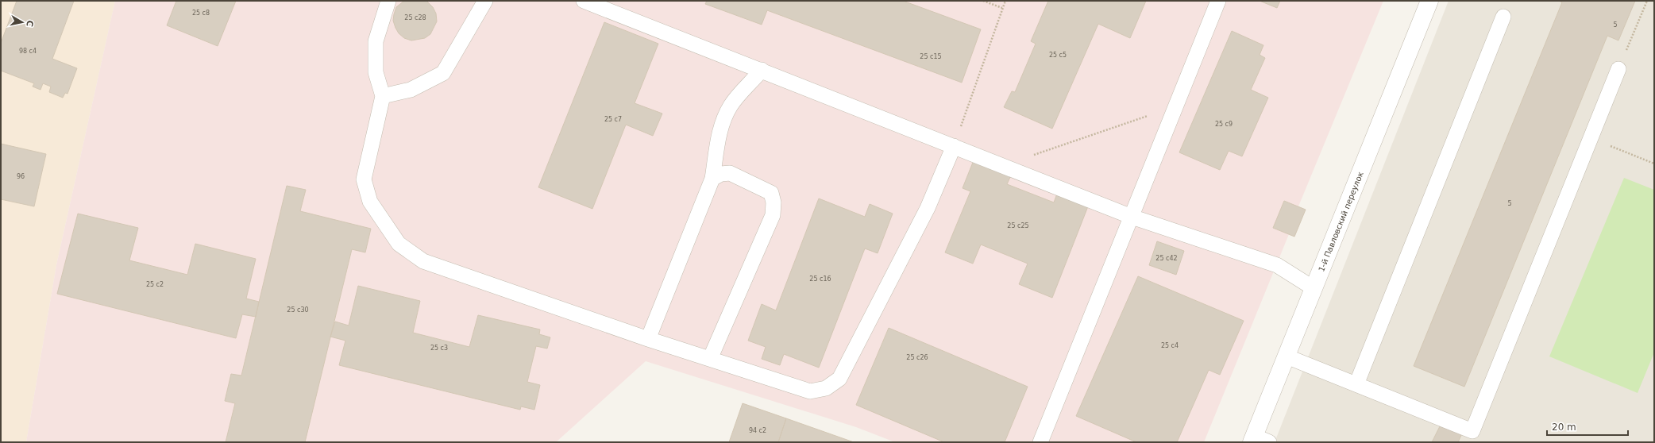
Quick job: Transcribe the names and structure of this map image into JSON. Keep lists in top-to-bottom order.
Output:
{
  "streets": {
    "street": ["1-й Павловский переулок"]
  },
  "house_numbers": [
    "25 с8",
    "25 с28",
    "5",
    "98 с4",
    "25 с5",
    "25 с15",
    "25 с7",
    "25 с9",
    "96",
    "5",
    "25 с25",
    "25 с42",
    "25 с16",
    "25 с2",
    "25 с30",
    "25 с4",
    "25 с3",
    "25 с26",
    "94 с2"
  ],
  "scale_bar": "20 m",
  "north": "right"
}
